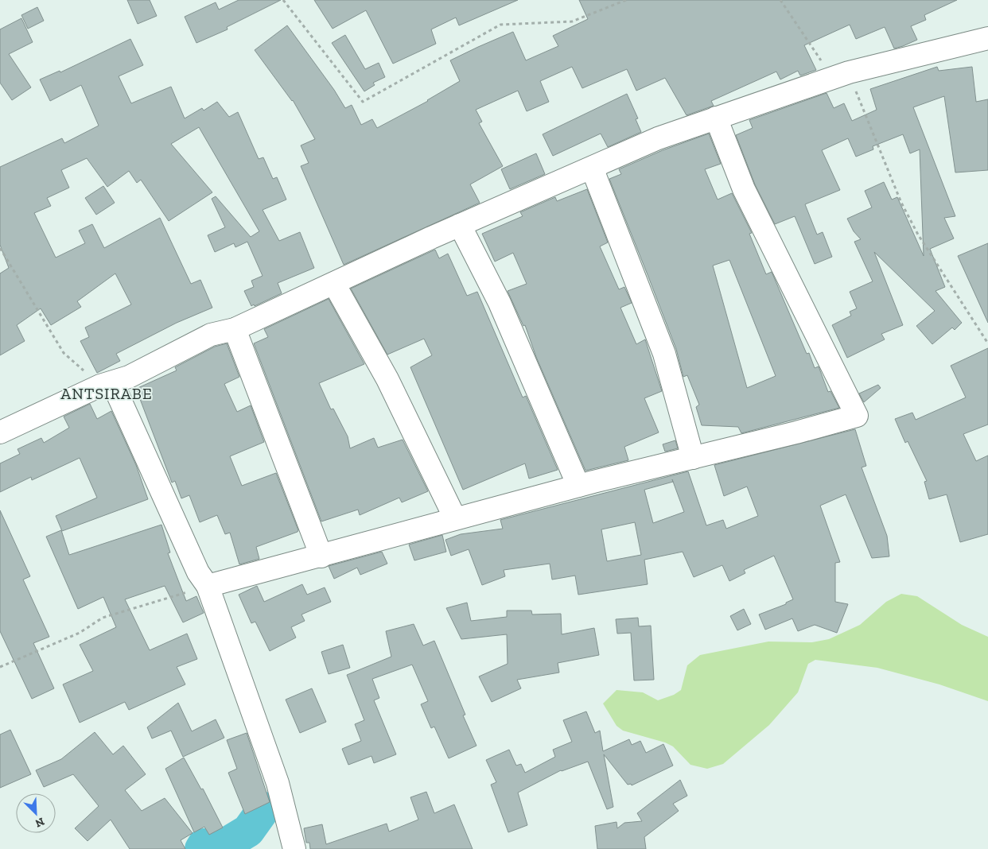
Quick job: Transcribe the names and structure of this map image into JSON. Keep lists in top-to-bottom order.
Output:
{
  "districts": ["ANTSIRABE"],
  "north": "bottom right"
}
